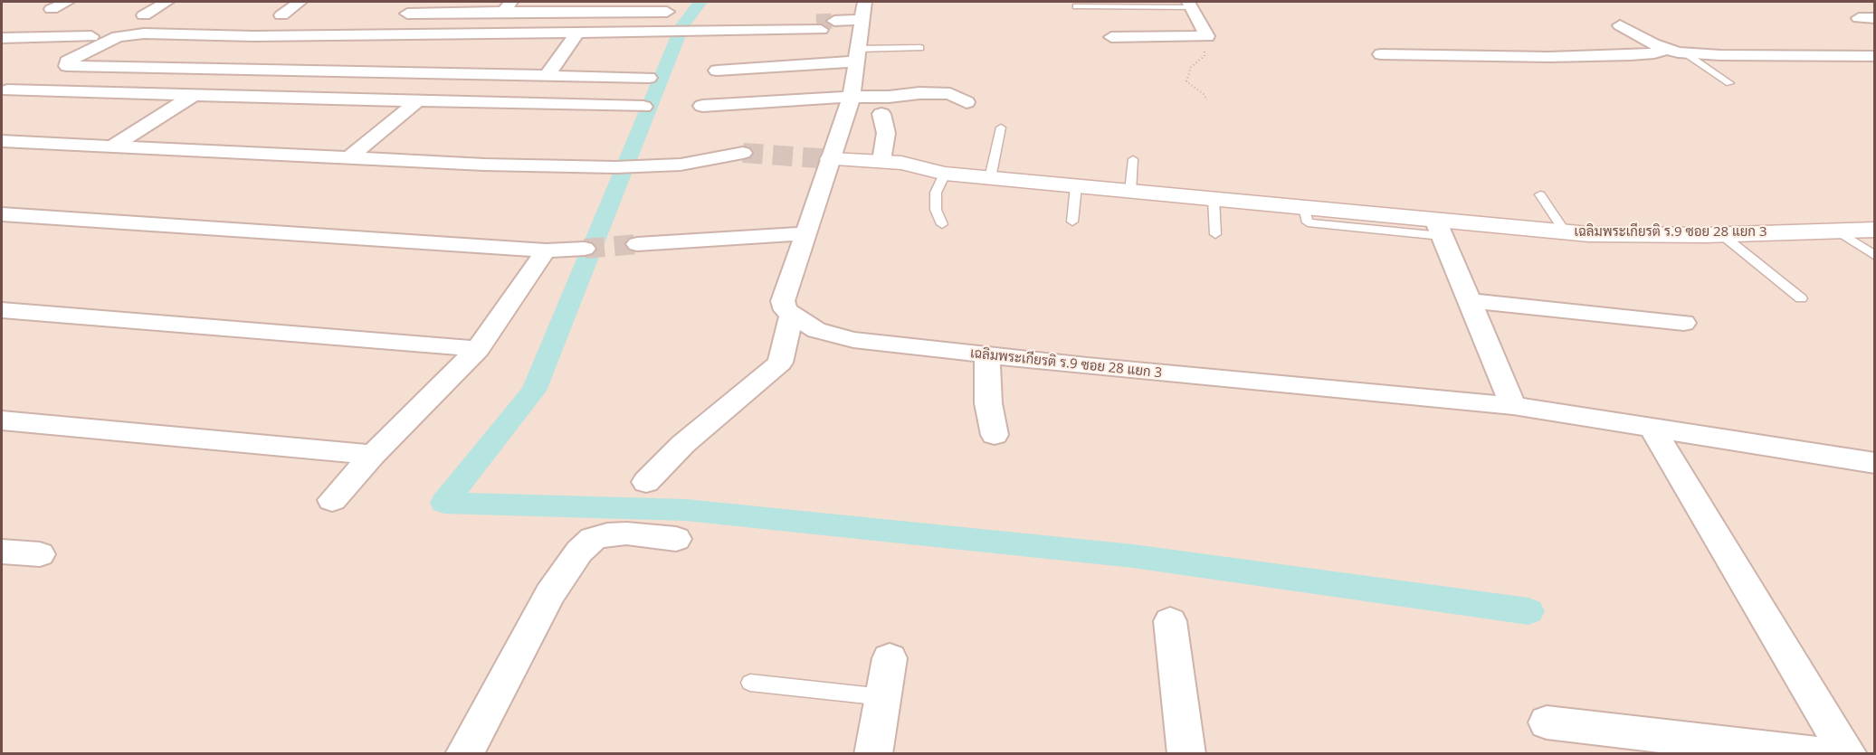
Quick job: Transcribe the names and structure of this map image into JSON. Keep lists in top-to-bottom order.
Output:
{
  "streets": {
    "street": ["เฉลิมพระเกียรติ ร.9 ซอย 28 แยก 3"]
  }
}
